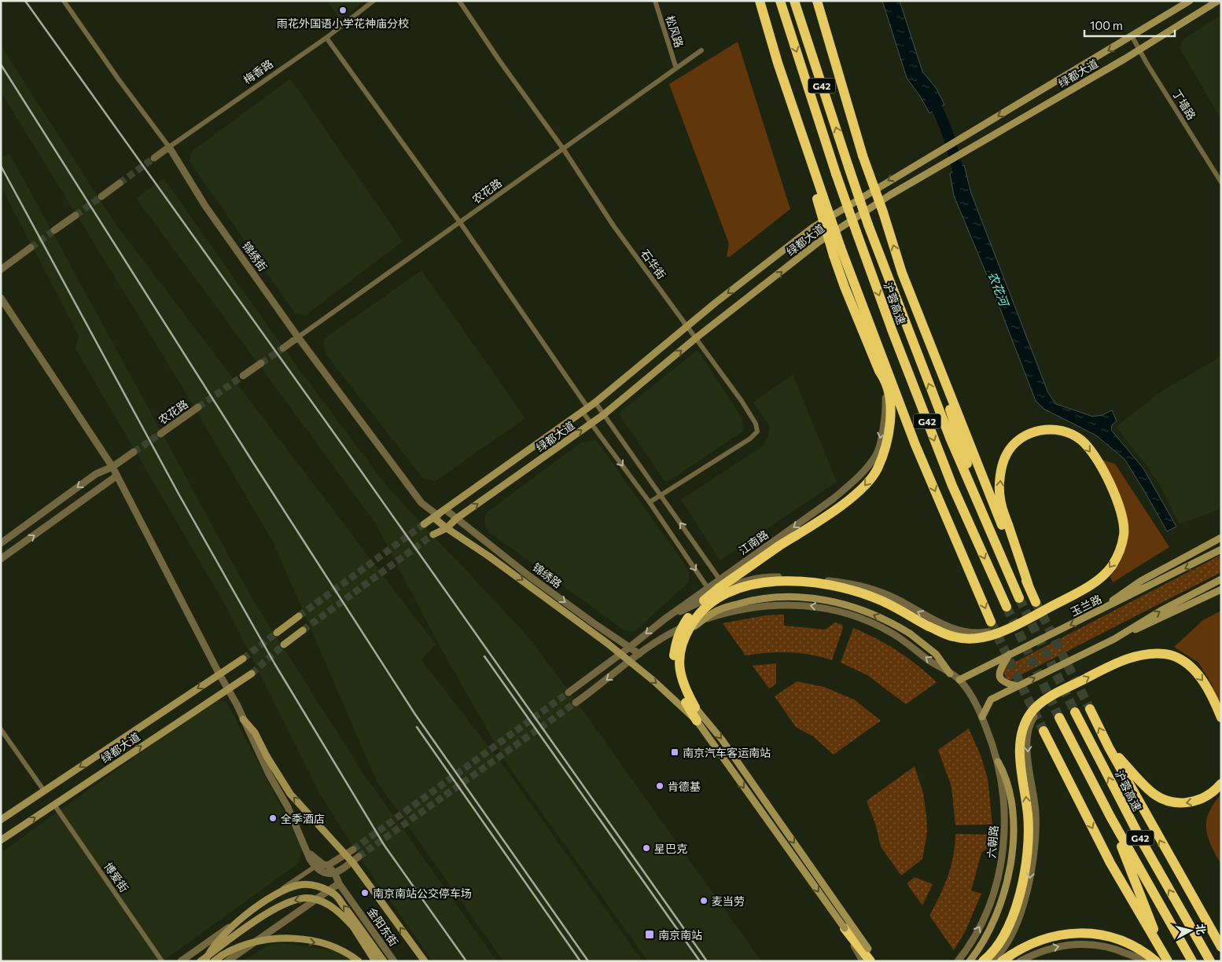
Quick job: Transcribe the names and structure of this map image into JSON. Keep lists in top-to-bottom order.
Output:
{
  "streets": {
    "highway": ["G42", "沪蓉高速"],
    "main road": ["绿都大道", "玉兰路"],
    "street": [
      "松风路",
      "梅香路",
      "丁墙路",
      "农花路",
      "锦绣街",
      "石华街",
      "江南路",
      "锦绣路",
      "六朝路",
      "博爱街",
      "金阳东街"
    ]
  },
  "crossings": [
    ["松风路", "农花路"],
    ["梅香路", "锦绣街"],
    ["绿都大道", "丁墙路"],
    ["绿都大道", "锦绣街"],
    ["绿都大道", "石华街"],
    ["绿都大道", "锦绣路"],
    ["绿都大道", "博爱街"],
    ["农花路", "锦绣街"],
    ["农花路", "石华街"],
    ["江南路", "锦绣路"],
    ["玉兰路", "六朝路"]
  ],
  "one_way": ["江南路", "锦绣路"],
  "water": ["农花河"],
  "places": {
    "other": [
      "雨花外国语小学花神庙分校",
      "肯德基",
      "全季酒店",
      "星巴克",
      "南京南站公交停车场",
      "麦当劳"
    ],
    "transit": ["南京汽车客运南站", "南京南站"]
  },
  "scale_bar": "100 m",
  "north": "right"
}
